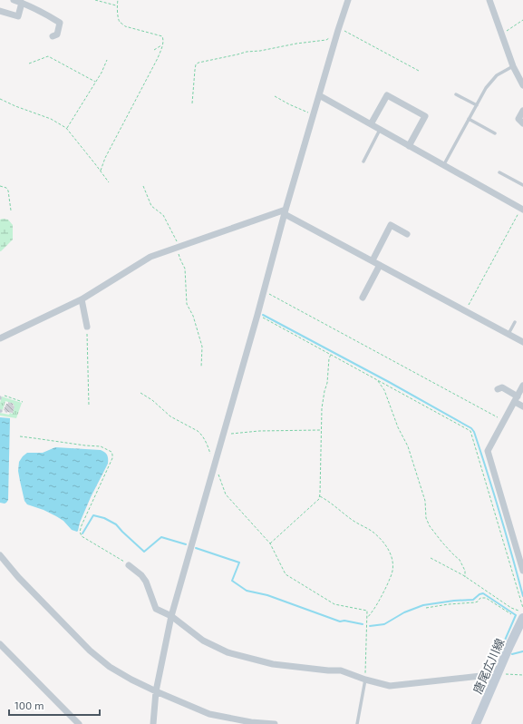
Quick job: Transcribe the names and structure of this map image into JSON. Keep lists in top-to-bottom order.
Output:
{
  "streets": {
    "main road": ["唐尾広川線"]
  },
  "scale_bar": "100 m"
}
